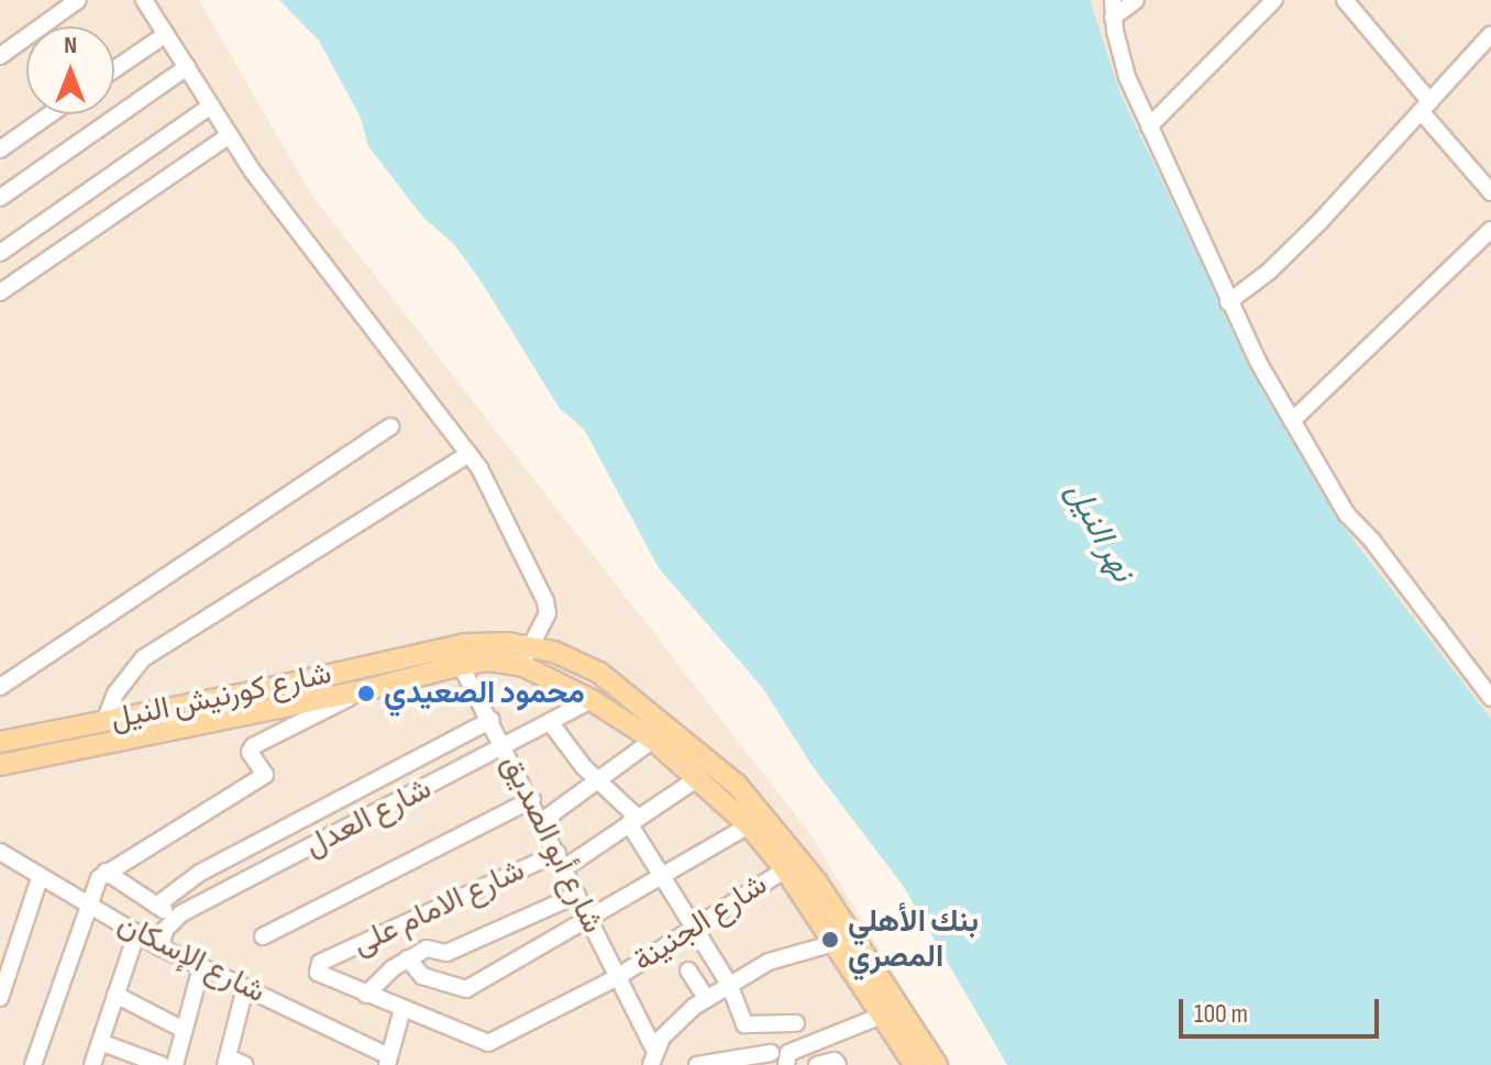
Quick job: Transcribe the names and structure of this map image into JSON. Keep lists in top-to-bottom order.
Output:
{
  "streets": {
    "main road": ["شارع كورنيش النيل"],
    "street": [
      "شارع العدل",
      "شارع أبو الصديق",
      "شارع الامام على",
      "شارع الجنينة",
      "شارع الإسكان"
    ]
  },
  "crossings": [
    ["شارع كورنيش النيل", "شارع العدل"],
    ["شارع كورنيش النيل", "شارع أبو الصديق"],
    ["شارع كورنيش النيل", "شارع الامام على"],
    ["شارع كورنيش النيل", "شارع الجنينة"],
    ["شارع العدل", "شارع أبو الصديق"],
    ["شارع أبو الصديق", "شارع الامام على"],
    ["شارع أبو الصديق", "شارع الجنينة"],
    ["شارع الامام على", "شارع الجنينة"]
  ],
  "water": ["نهر النيل"],
  "places": ["محمود الصعيدي", "بنك الأهلي المصري"],
  "scale_bar": "100 m",
  "north": "top"
}
